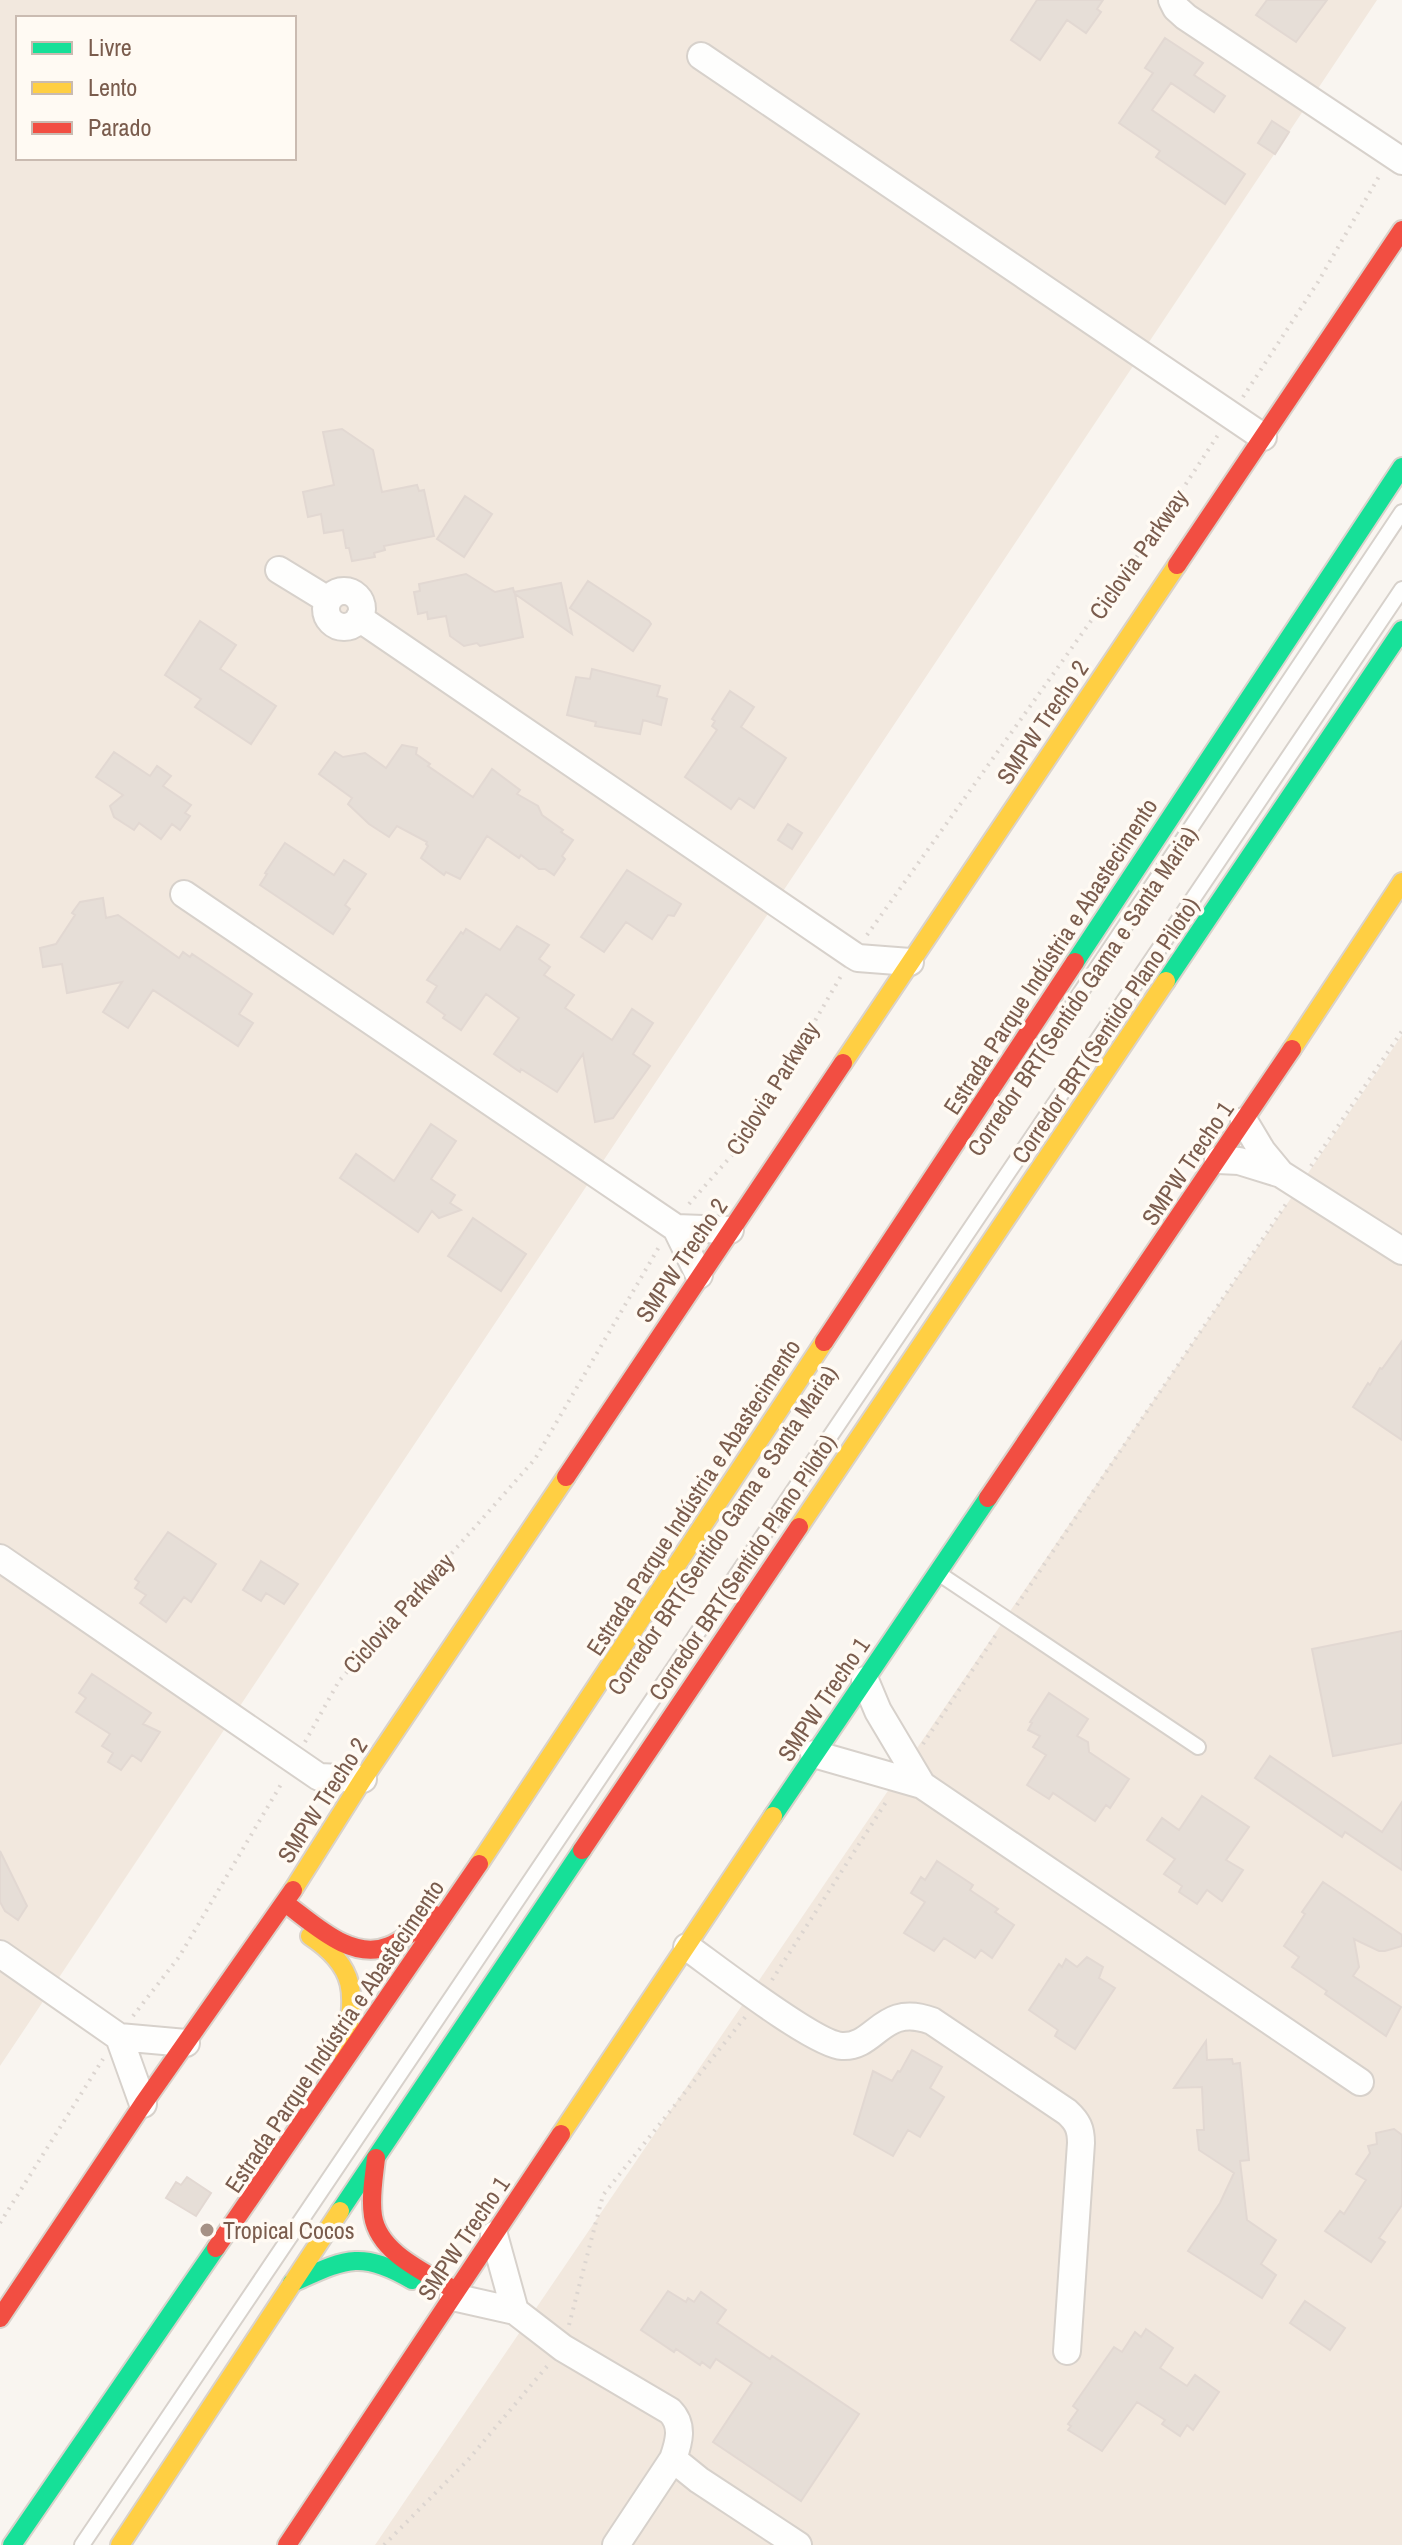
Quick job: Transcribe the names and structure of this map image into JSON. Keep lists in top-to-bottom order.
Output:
{
  "streets": {
    "main road": ["SMPW Trecho 2", "Estrada Parque Indústria e Abastecimento", "SMPW Trecho 1"],
    "lane": ["Corredor BRT(Sentido Gama e Santa Maria)", "Corredor BRT(Sentido Plano Piloto)"],
    "path": ["Ciclovia Parkway"]
  },
  "places": ["Tropical Cocos"],
  "legend": ["Livre", "Lento", "Parado"]
}
